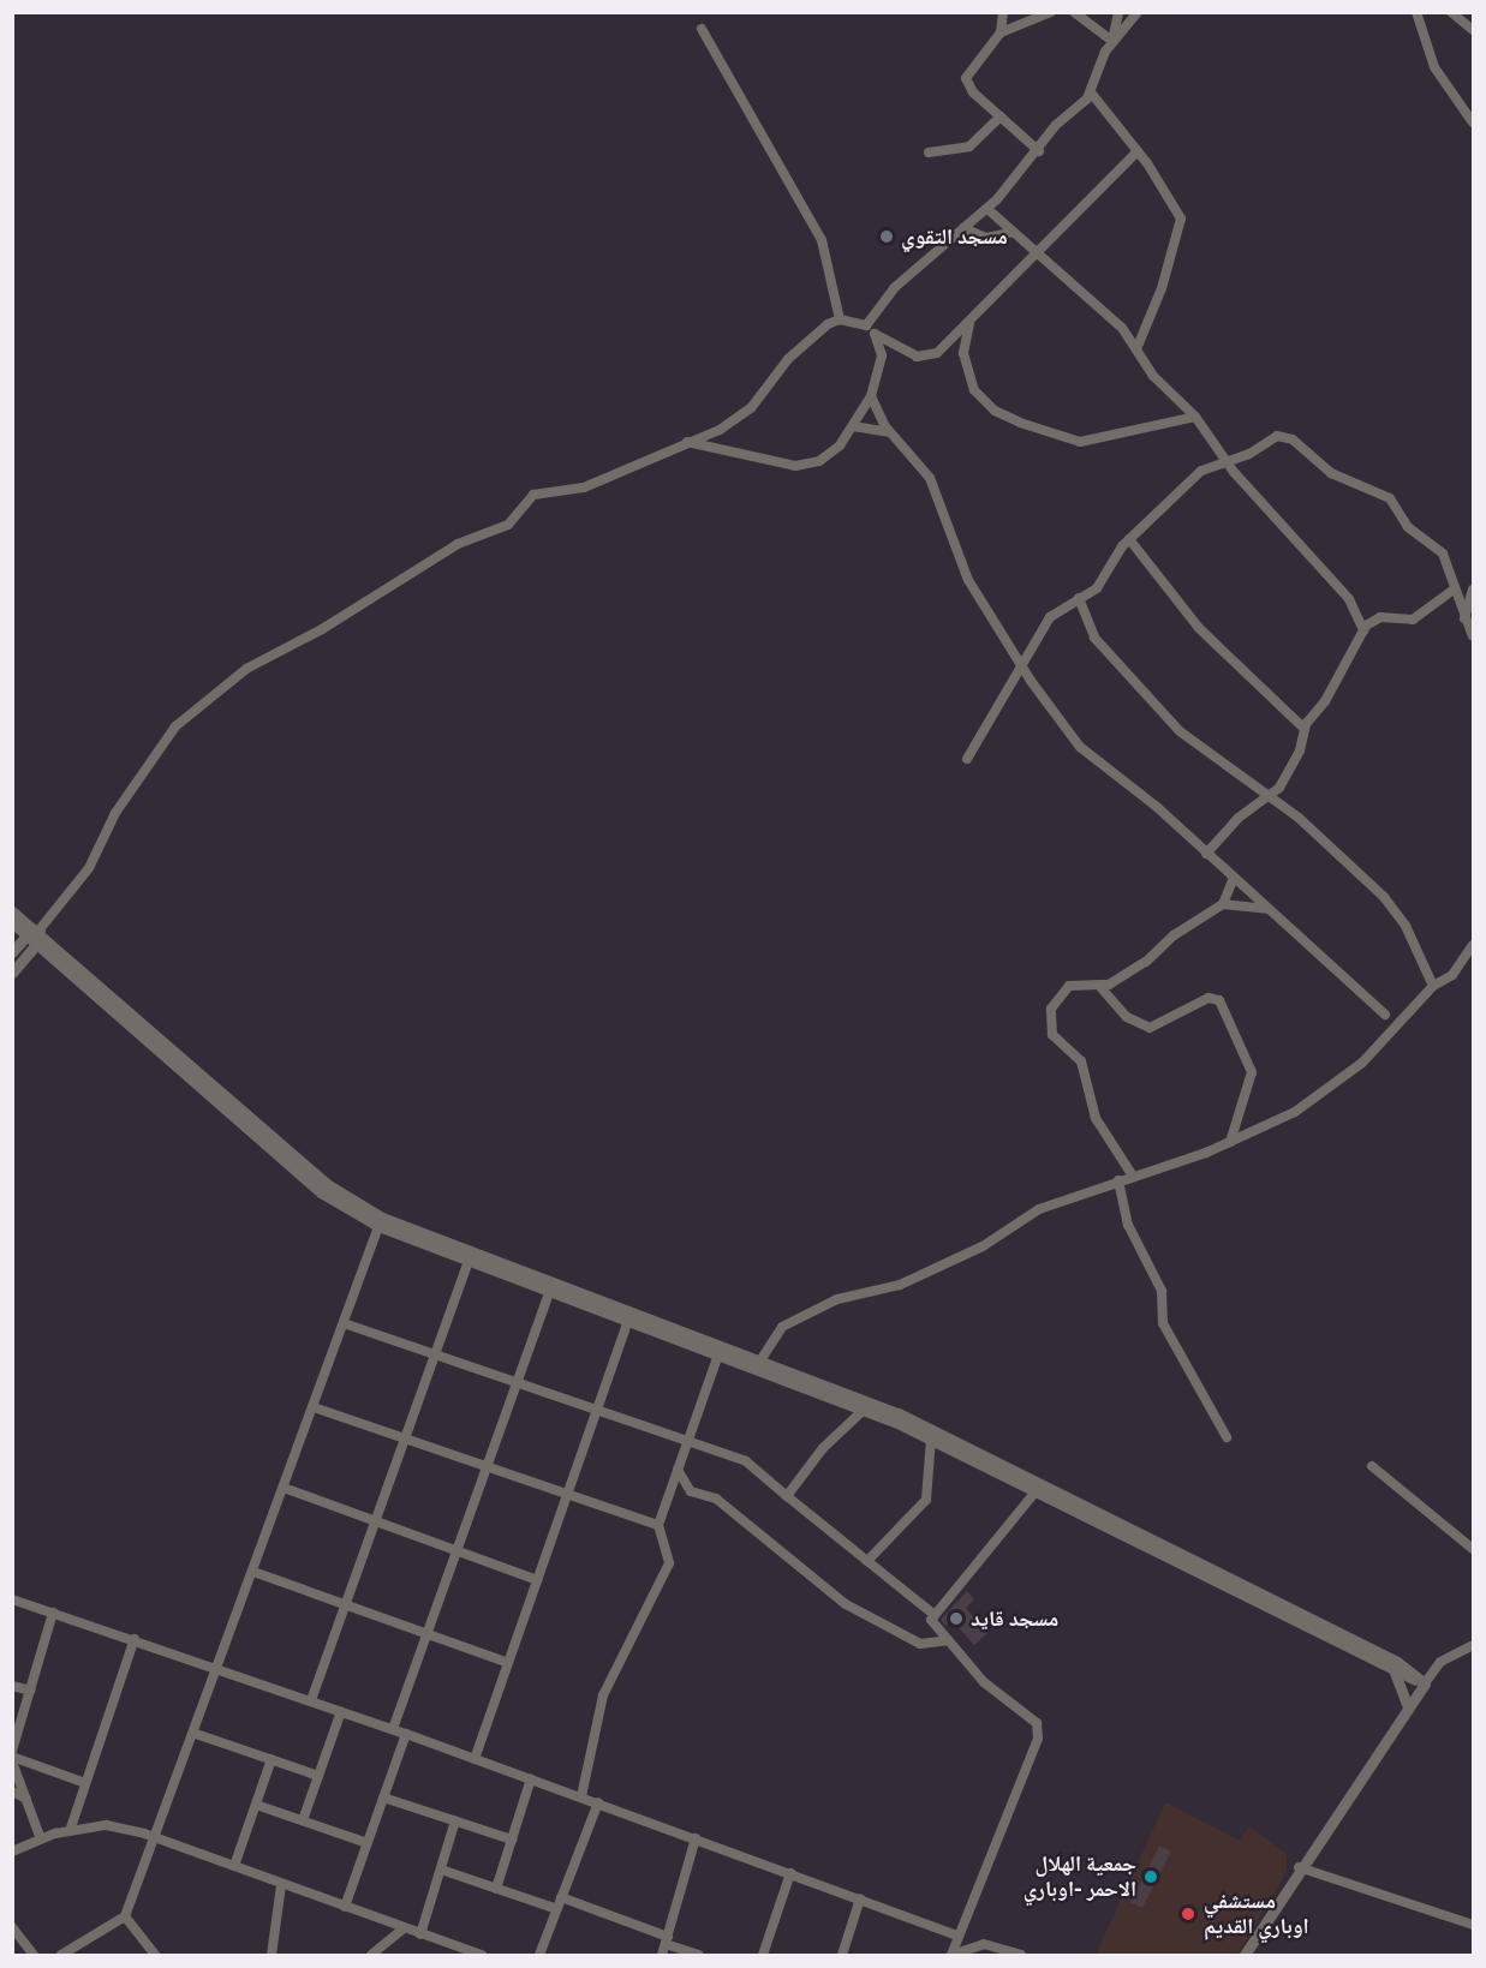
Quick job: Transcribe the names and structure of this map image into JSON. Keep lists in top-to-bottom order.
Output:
{
  "places": [
    "مسجد التقوي",
    "مسجد قايد",
    "جمعية الهلال الاحمر -اوباري",
    "مستشفي اوباري القديم"
  ]
}
